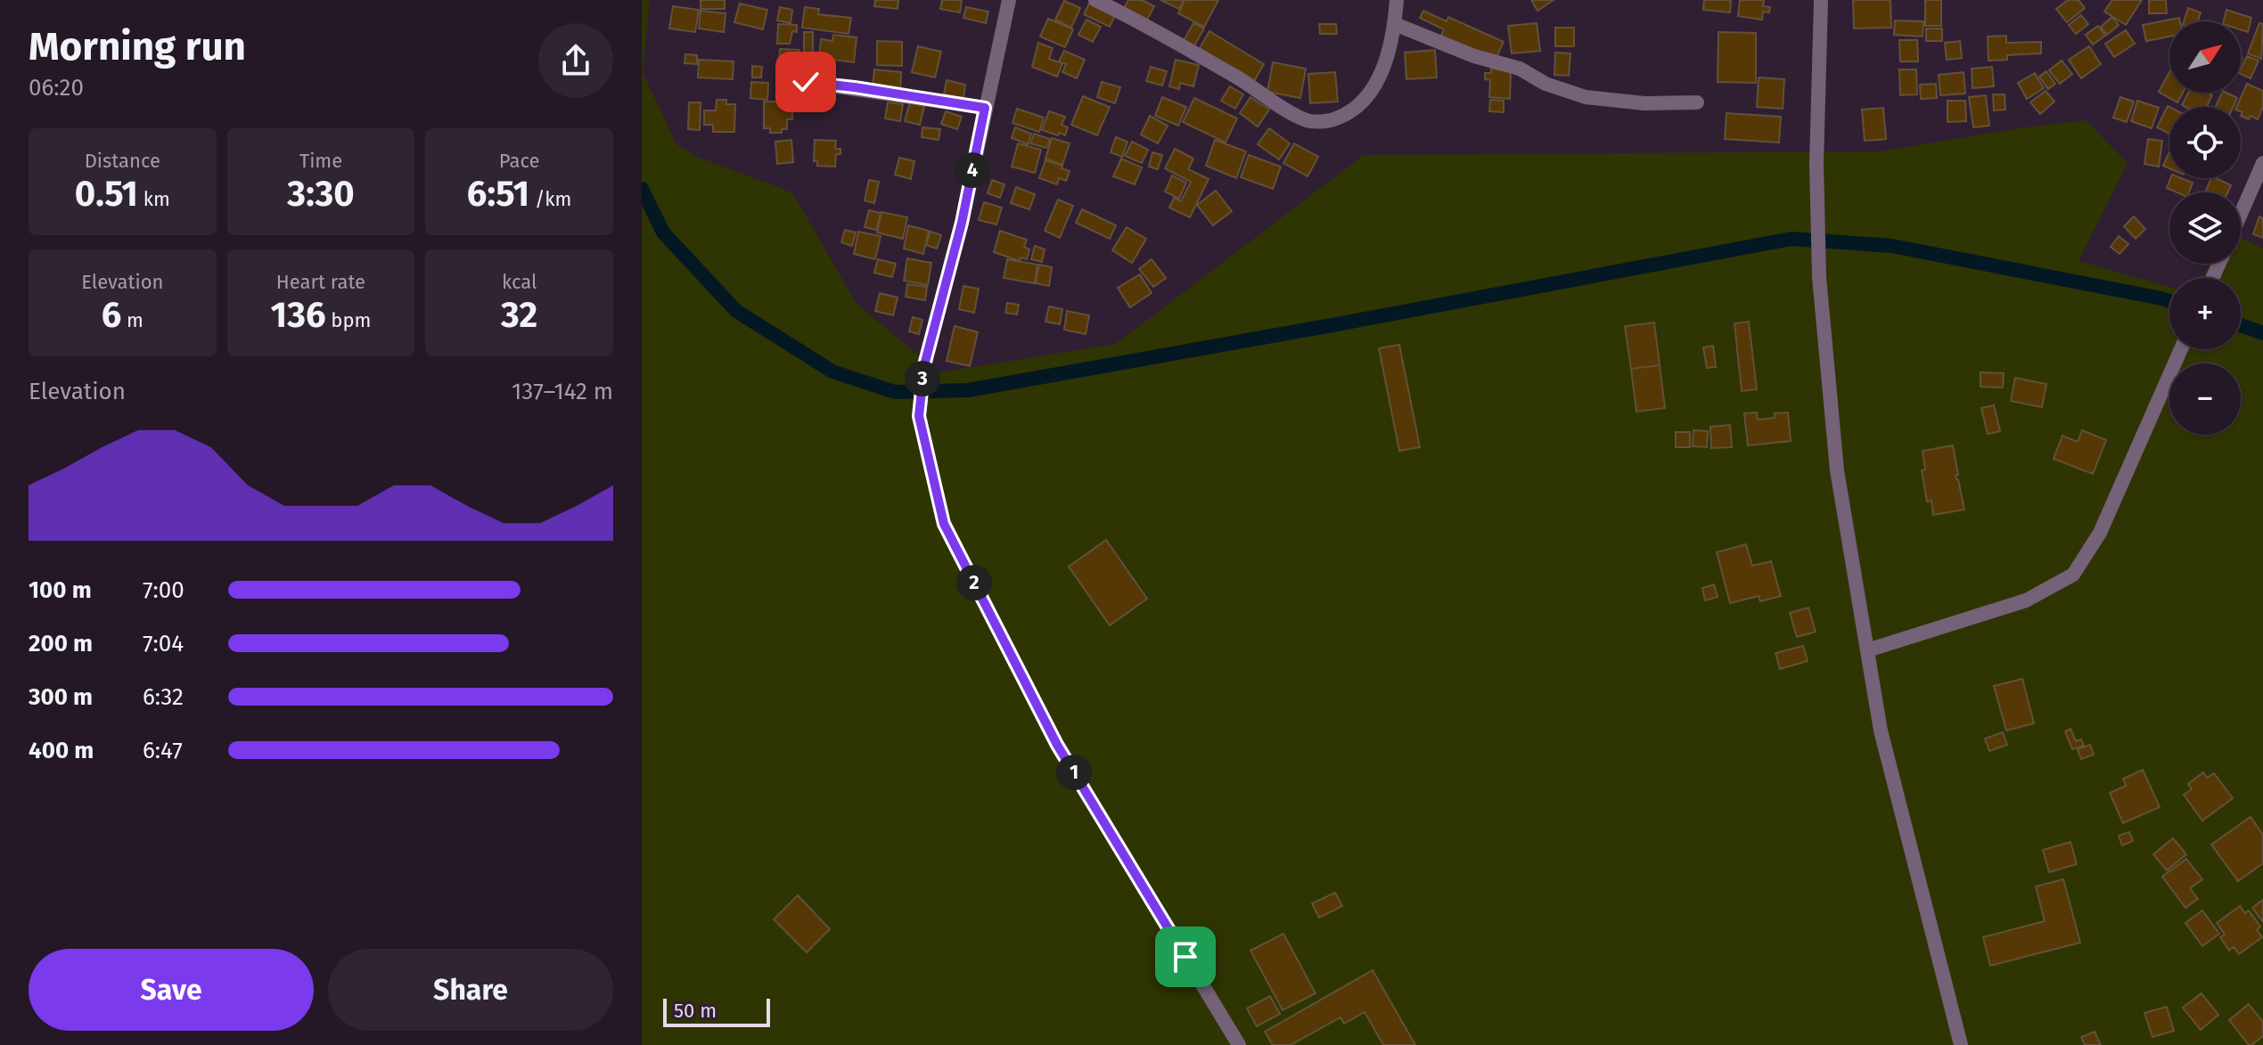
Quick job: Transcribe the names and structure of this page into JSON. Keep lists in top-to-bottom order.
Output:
{
  "scale_bar": "50 m",
  "north": "top right",
  "page": {
    "heading": ["Morning run", "06:20"],
    "map_buttons": ["+", "−"],
    "stats": [
      ["Distance", "0.51 km"],
      ["Time", "3:30"],
      ["Pace", "6:51 /km"],
      ["Elevation", "6 m"],
      ["Heart rate", "136 bpm"],
      ["kcal", "32"]
    ],
    "pins": [
      "4",
      "3",
      "2",
      "1"
    ],
    "chart": ["Elevation", "137–142 m"],
    "list": [
      {
        "name": "100 m",
        "note": "7:00"
      },
      {
        "name": "200 m",
        "note": "7:04"
      },
      {
        "name": "300 m",
        "note": "6:32"
      },
      {
        "name": "400 m",
        "note": "6:47"
      }
    ],
    "buttons": ["Save", "Share"],
    "scale": "50 m"
  }
}
